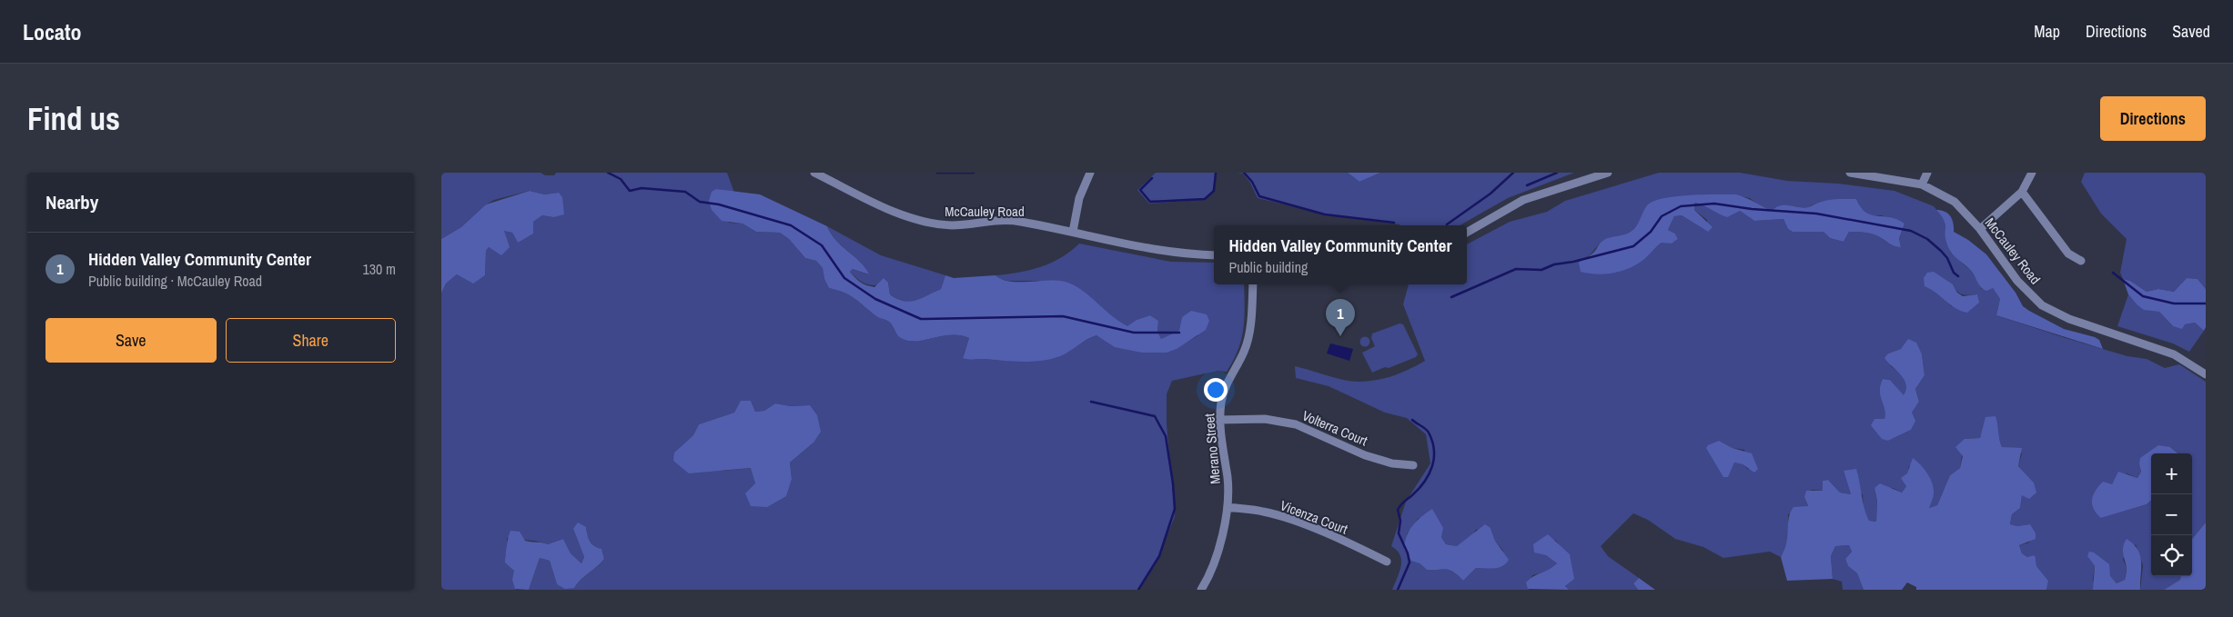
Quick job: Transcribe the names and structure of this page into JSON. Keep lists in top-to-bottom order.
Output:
{
  "streets": {
    "street": [
      "McCauley Road",
      "Volterra Court",
      "Merano Street",
      "Vicenza Court"
    ]
  },
  "crossings": [
    ["Volterra Court", "Merano Street"],
    ["Merano Street", "Vicenza Court"]
  ],
  "page": {
    "header": "Locato",
    "nav": ["Map", "Directions", "Saved"],
    "buttons": [
      "Directions",
      ["Save", "Share"]
    ],
    "title": "Find us",
    "heading": "Nearby",
    "popup": ["Hidden Valley Community Center", "Public building"],
    "list": [
      {
        "mark": "1",
        "name": "Hidden Valley Community Center",
        "note": "Public building · McCauley Road",
        "value": "130 m"
      }
    ],
    "pins": "1",
    "map_buttons": ["+", "−"]
  }
}
